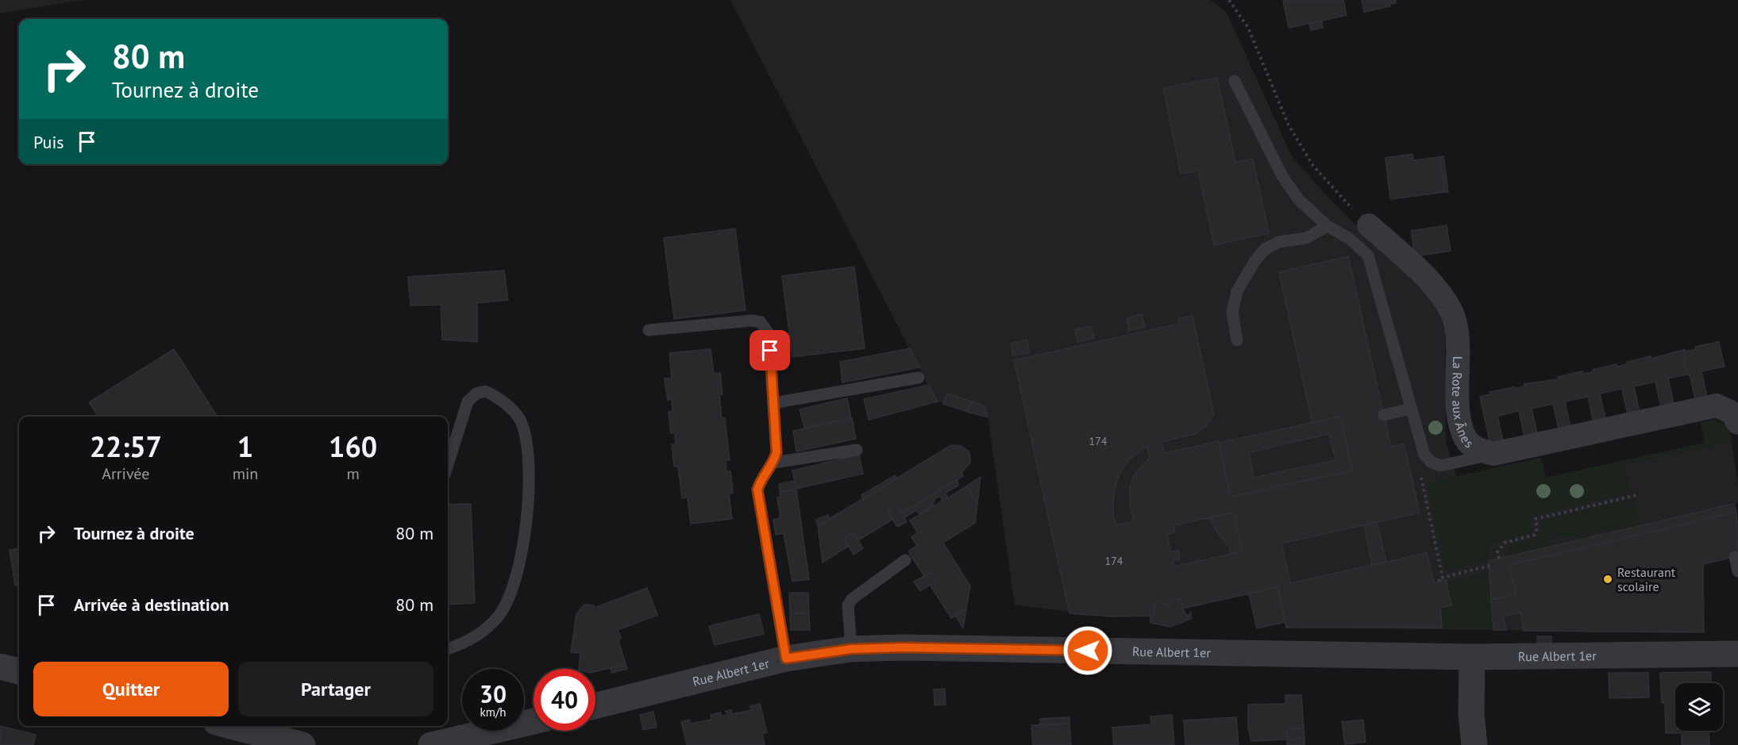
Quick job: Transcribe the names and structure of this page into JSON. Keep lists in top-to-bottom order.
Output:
{
  "streets": {
    "street": ["La Rote aux Ânes", "Rue Albert 1er"]
  },
  "places": ["Restaurant scolaire"],
  "house_numbers": ["174", "174"],
  "page": {
    "turn": ["80 m", "Tournez à droite"],
    "then": "Puis",
    "eta": [
      "22:57",
      "Arrivée",
      "1",
      "min",
      "160",
      "m"
    ],
    "list": [
      {
        "name": "Tournez à droite",
        "value": "80 m"
      },
      {
        "name": "Arrivée à destination",
        "value": "80 m"
      }
    ],
    "buttons": ["Quitter", "Partager"],
    "speed": "30 km/h",
    "limit": "40"
  }
}
